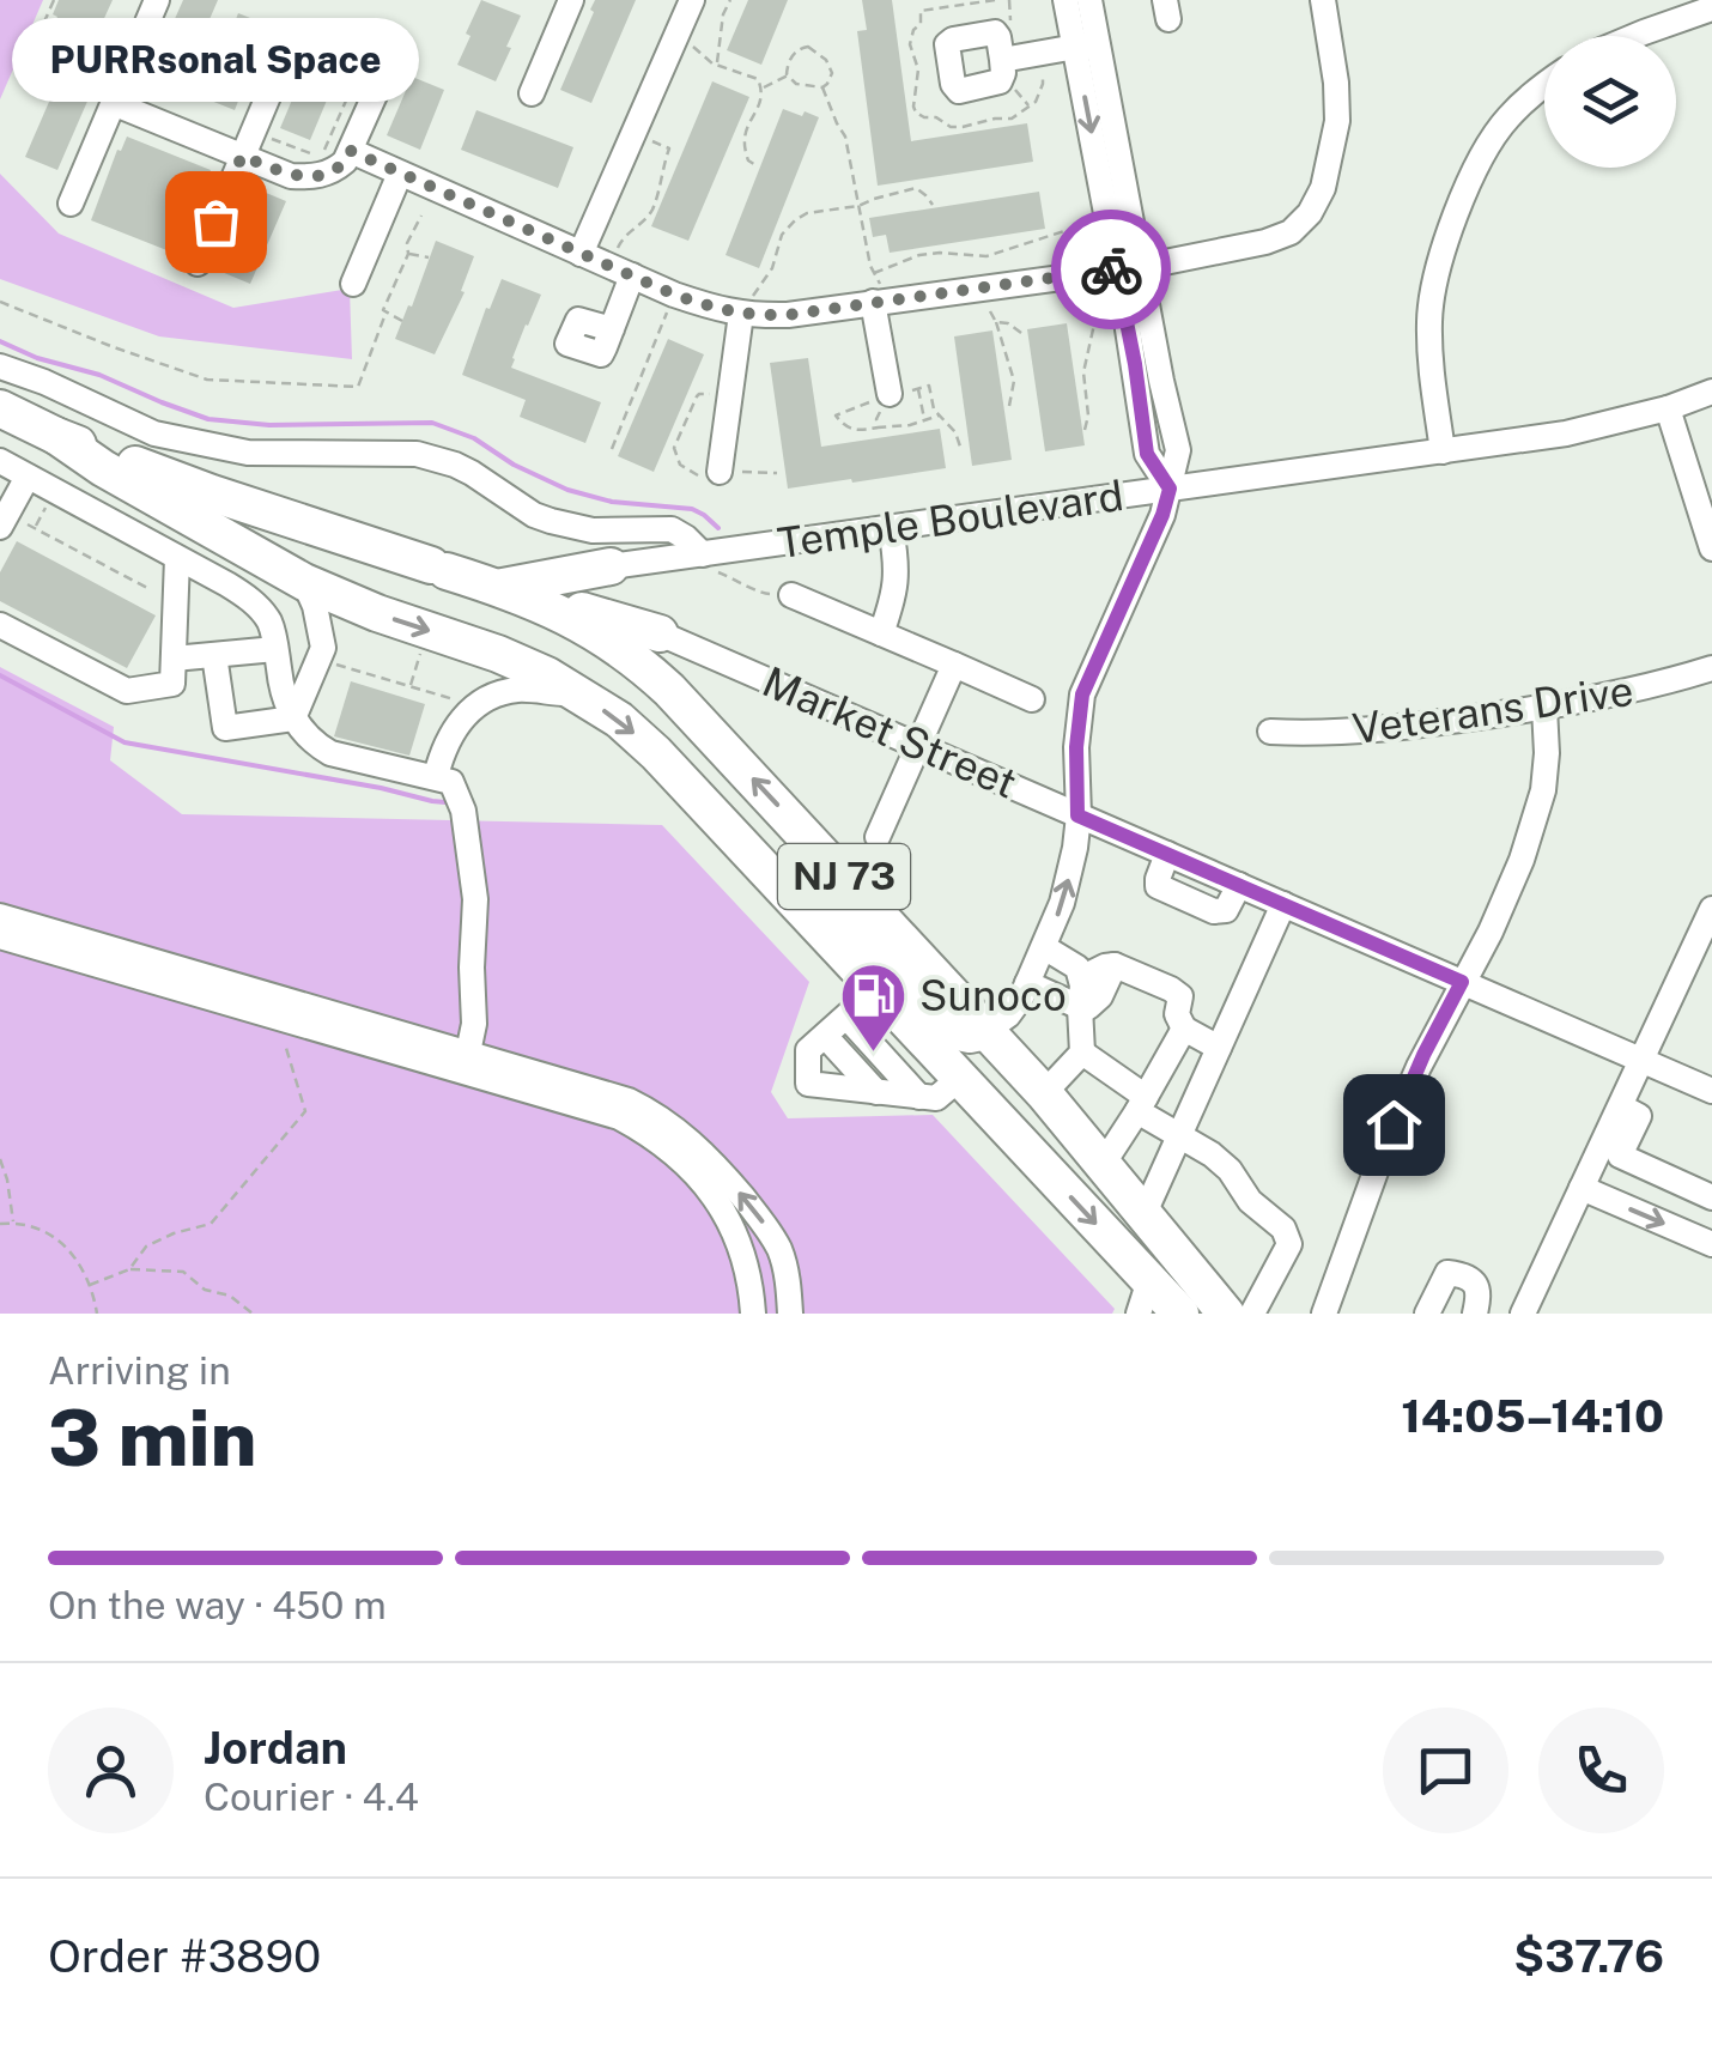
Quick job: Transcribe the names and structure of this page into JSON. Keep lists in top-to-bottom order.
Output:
{
  "streets": {
    "highway": ["NJ 73"],
    "street": ["Temple Boulevard", "Veterans Drive", "Market Street"]
  },
  "places": {
    "other": ["PURRsonal Space"],
    "fuel station": ["Sunoco"]
  },
  "page": {
    "bubble": "PURRsonal Space",
    "heading": ["3 min", "Arriving in", "14:05–14:10"],
    "panel": [
      "Jordan",
      "Courier · 4.4",
      "Order #3890",
      "$37.76"
    ],
    "bar": "On the way · 450 m"
  }
}
